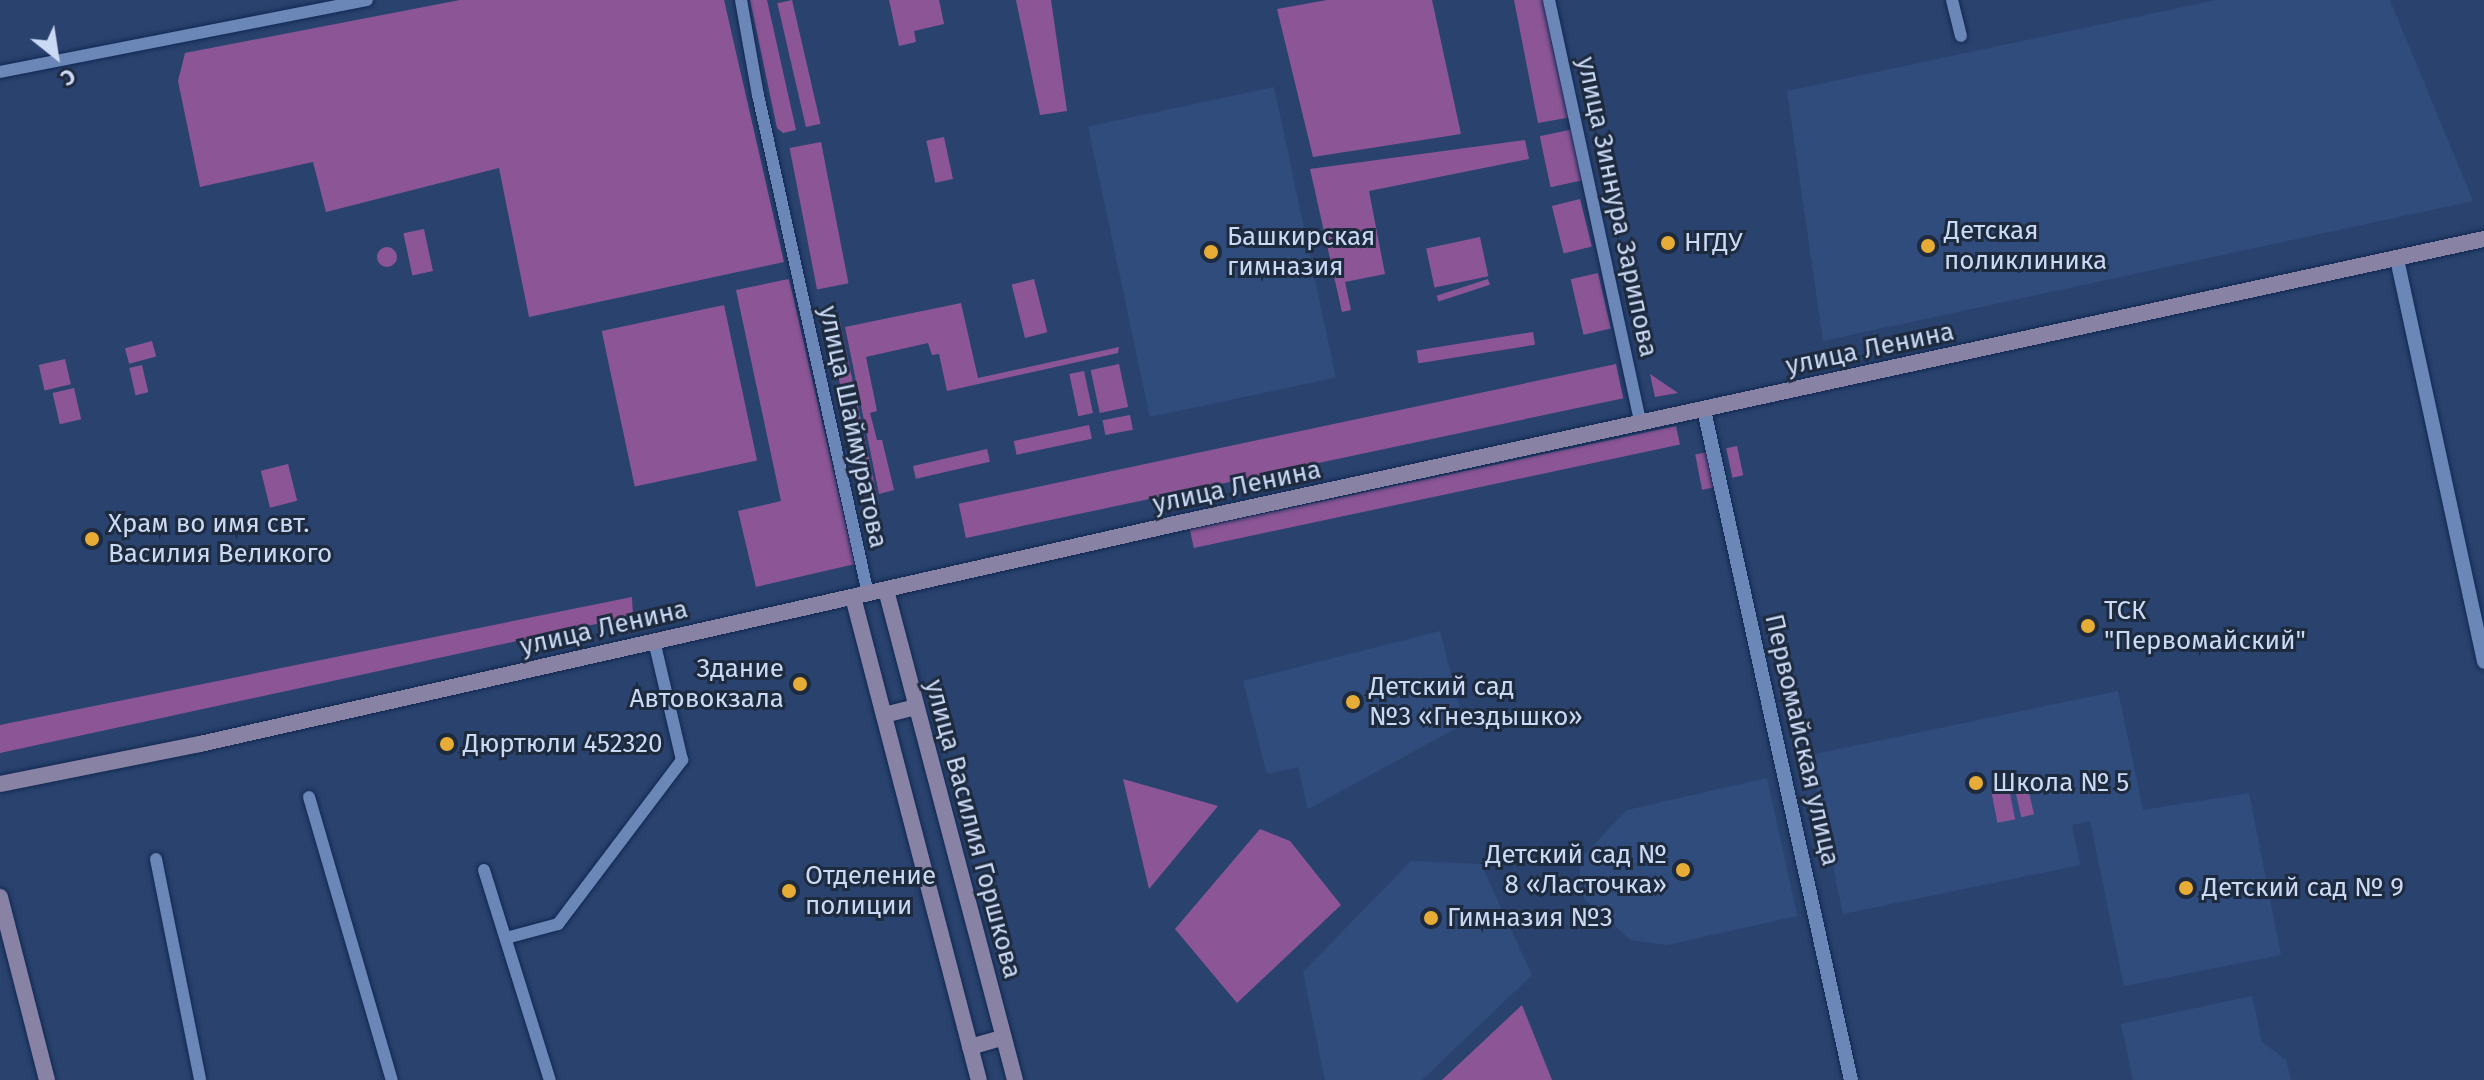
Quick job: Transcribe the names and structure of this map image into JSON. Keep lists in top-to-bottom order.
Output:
{
  "streets": {
    "main road": ["улица Ленина", "улица Василия Горшкова"],
    "street": ["улица Зиннура Зарипова", "улица Шаймуратова", "Первомайская улица"]
  },
  "crossings": [
    ["улица Зиннура Зарипова", "улица Ленина"],
    ["улица Ленина", "улица Шаймуратова"],
    ["улица Ленина", "Первомайская улица"],
    ["улица Ленина", "улица Василия Горшкова"]
  ],
  "places": [
    "НГДУ",
    "Детская поликлиника",
    "Башкирская гимназия",
    "Храм во имя свт. Василия Великого",
    "ТСК \"Первомайский\"",
    "Здание Автовокзала",
    "Детский сад №3 «Гнездышко»",
    "Дюртюли 452320",
    "Школа № 5",
    "Детский сад № 8 «Ласточка»",
    "Детский сад № 9",
    "Отделение полиции",
    "Гимназия №3"
  ],
  "north": "bottom right"
}
